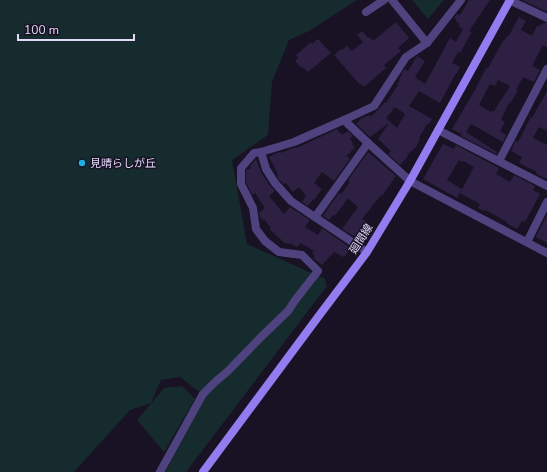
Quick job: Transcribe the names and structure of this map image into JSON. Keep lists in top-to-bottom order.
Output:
{
  "streets": {
    "street": ["廻間線"]
  },
  "places": ["見晴らしが丘"],
  "scale_bar": "100 m"
}
